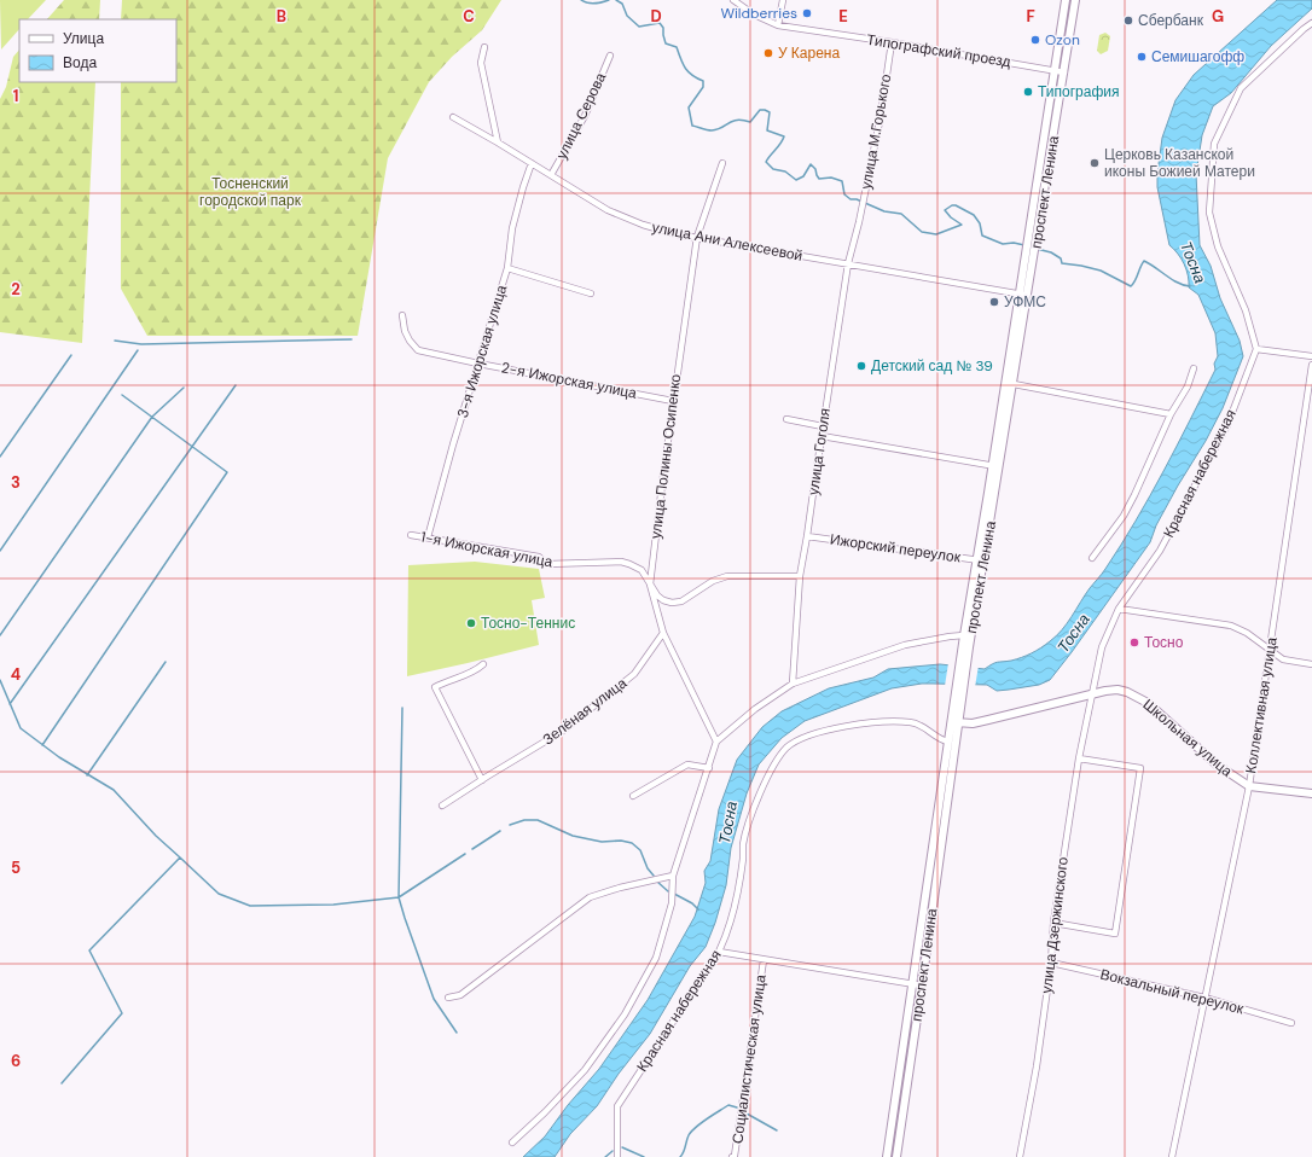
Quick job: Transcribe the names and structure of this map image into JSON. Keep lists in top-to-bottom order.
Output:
{
  "streets": {
    "main road": ["проспект Ленина", "Школьная улица"],
    "street": [
      "Типографский проезд",
      "улица Серова",
      "улица М.Горького",
      "улица Ани Алексеевой",
      "3-я Ижорская улица",
      "2-я Ижорская улица",
      "улица Гоголя",
      "улица Полины Осипенко",
      "Красная набережная",
      "Ижорский переулок",
      "1-я Ижорская улица",
      "Коллективная улица",
      "Зелёная улица",
      "улица Дзержинского",
      "Вокзальный переулок",
      "Социалистическая улица"
    ]
  },
  "crossings": [
    ["Типографский проезд", "улица М.Горького"],
    ["Типографский проезд", "проспект Ленина"],
    ["улица Серова", "улица Ани Алексеевой"],
    ["улица М.Горького", "улица Гоголя"],
    ["проспект Ленина", "улица Ани Алексеевой"],
    ["проспект Ленина", "Красная набережная"],
    ["проспект Ленина", "Ижорский переулок"],
    ["проспект Ленина", "Школьная улица"],
    ["улица Ани Алексеевой", "3-я Ижорская улица"],
    ["улица Ани Алексеевой", "улица Гоголя"],
    ["улица Ани Алексеевой", "улица Полины Осипенко"],
    ["3-я Ижорская улица", "2-я Ижорская улица"],
    ["3-я Ижорская улица", "1-я Ижорская улица"],
    ["2-я Ижорская улица", "улица Полины Осипенко"],
    ["улица Гоголя", "Ижорский переулок"],
    ["улица Гоголя", "1-я Ижорская улица"],
    ["улица Полины Осипенко", "1-я Ижорская улица"],
    ["улица Полины Осипенко", "Зелёная улица"],
    ["Красная набережная", "Школьная улица"],
    ["Красная набережная", "улица Дзержинского"],
    ["Коллективная улица", "Школьная улица"],
    ["Коллективная улица", "Вокзальный переулок"],
    ["Школьная улица", "улица Дзержинского"],
    ["улица Дзержинского", "Вокзальный переулок"]
  ],
  "water": ["Тосна"],
  "parks": ["Тосненский городской парк"],
  "places": [
    "Wildberries",
    "Сбербанк",
    "Ozon",
    "У Карена",
    "Семишагофф",
    "Типография",
    "Церковь Казанской иконы Божией Матери",
    "УФМС",
    "Детский сад № 39",
    "Тосно-Теннис",
    "Тосно"
  ],
  "legend": ["Улица", "Вода"],
  "grid": {
    "columns": [
      "B",
      "C",
      "D",
      "E",
      "F",
      "G"
    ],
    "rows": [
      "1",
      "2",
      "3",
      "4",
      "5",
      "6"
    ]
  }
}
